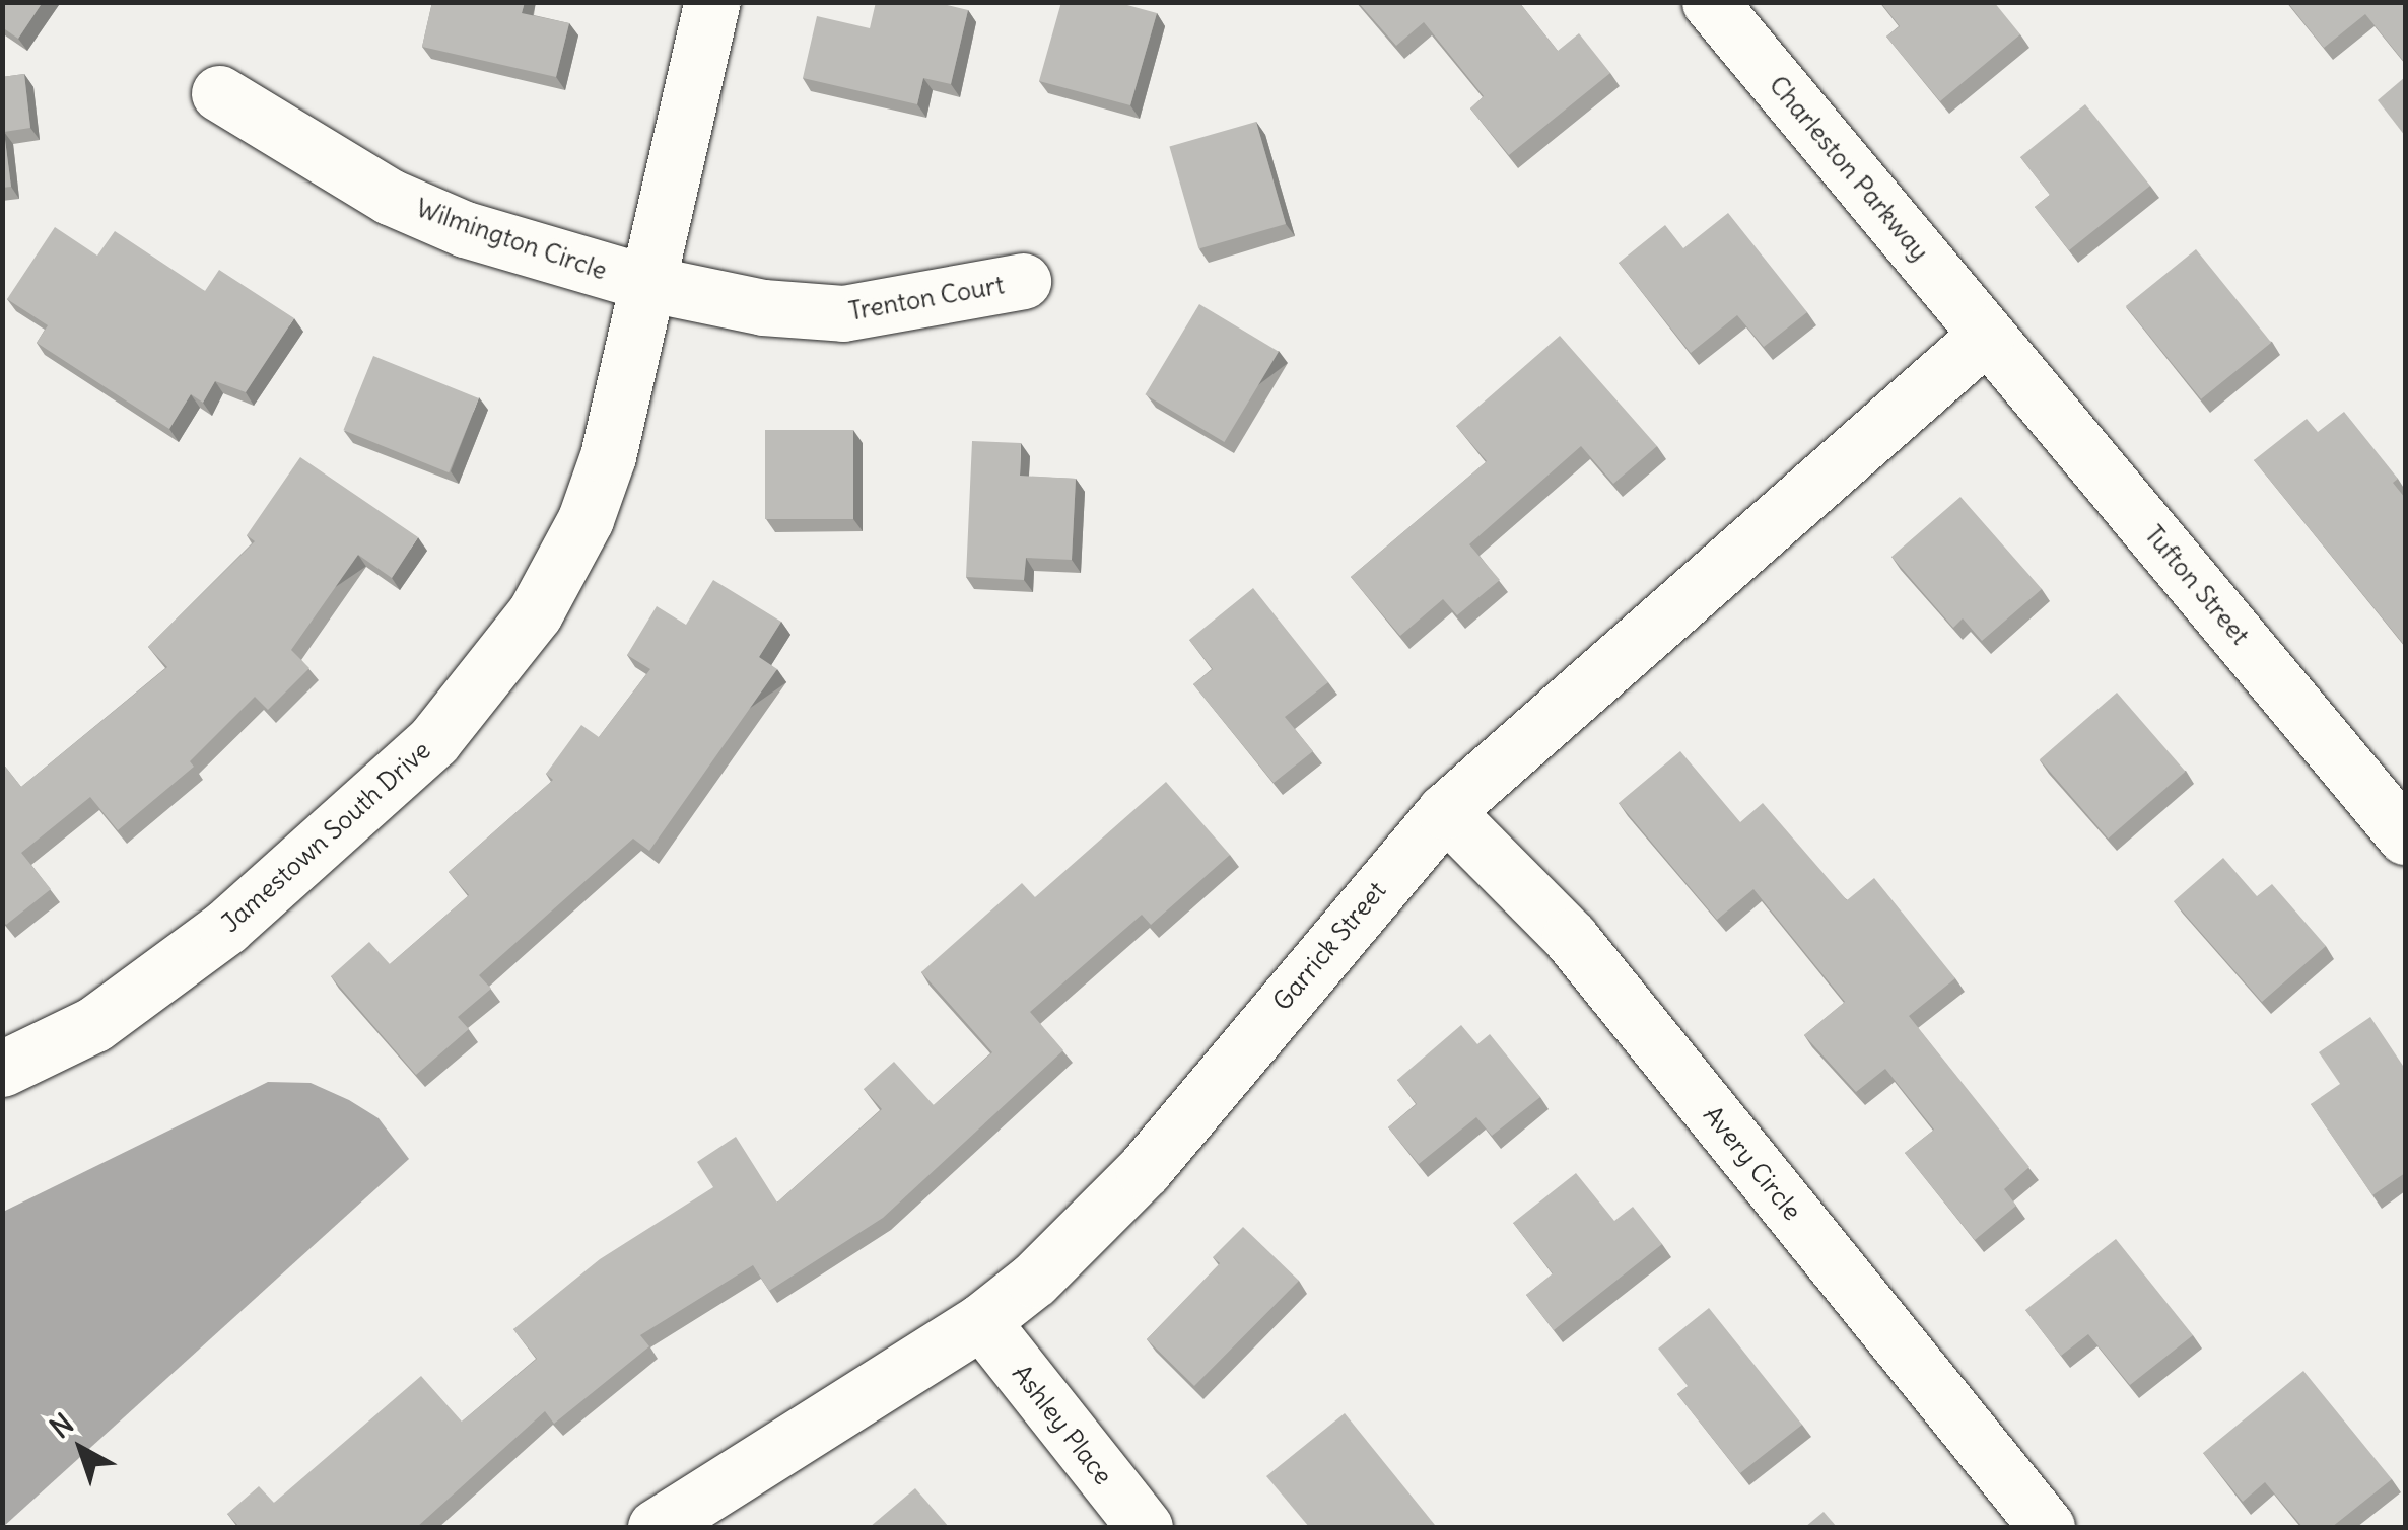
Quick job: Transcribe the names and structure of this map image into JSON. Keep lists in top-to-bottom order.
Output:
{
  "streets": {
    "street": [
      "Charleston Parkway",
      "Wilmington Circle",
      "Trenton Court",
      "Tufton Street",
      "Jamestown South Drive",
      "Garrick Street",
      "Avery Circle",
      "Ashley Place"
    ]
  },
  "crossings": [
    ["Charleston Parkway", "Tufton Street"],
    ["Charleston Parkway", "Garrick Street"],
    ["Wilmington Circle", "Trenton Court"],
    ["Wilmington Circle", "Jamestown South Drive"],
    ["Trenton Court", "Jamestown South Drive"],
    ["Tufton Street", "Garrick Street"],
    ["Garrick Street", "Avery Circle"],
    ["Garrick Street", "Ashley Place"]
  ],
  "north": "top left"
}
